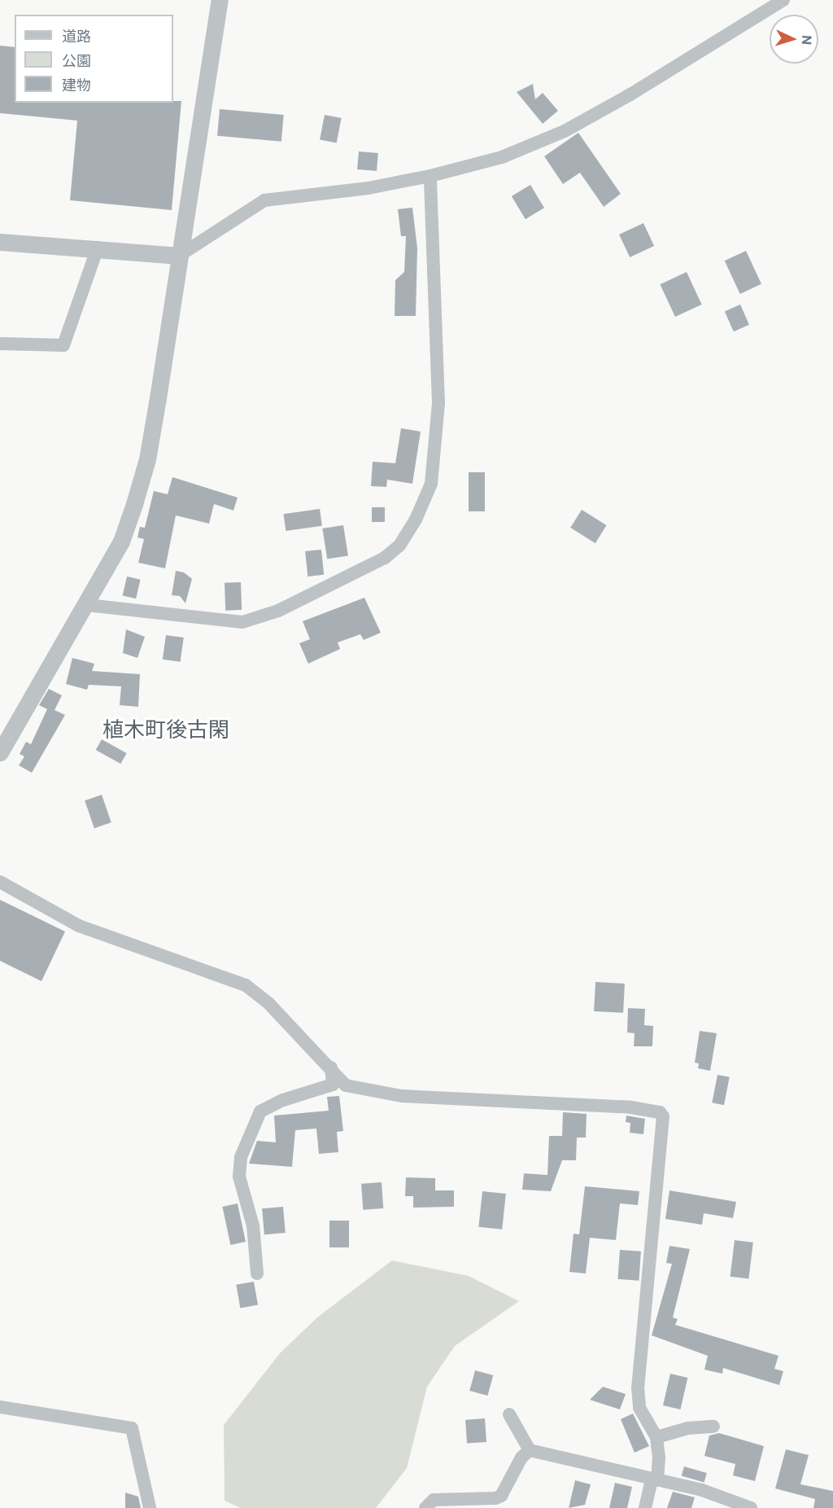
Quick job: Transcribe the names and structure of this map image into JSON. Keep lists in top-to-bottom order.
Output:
{
  "districts": ["植木町後古閑"],
  "legend": ["道路", "公園", "建物"],
  "north": "right"
}
